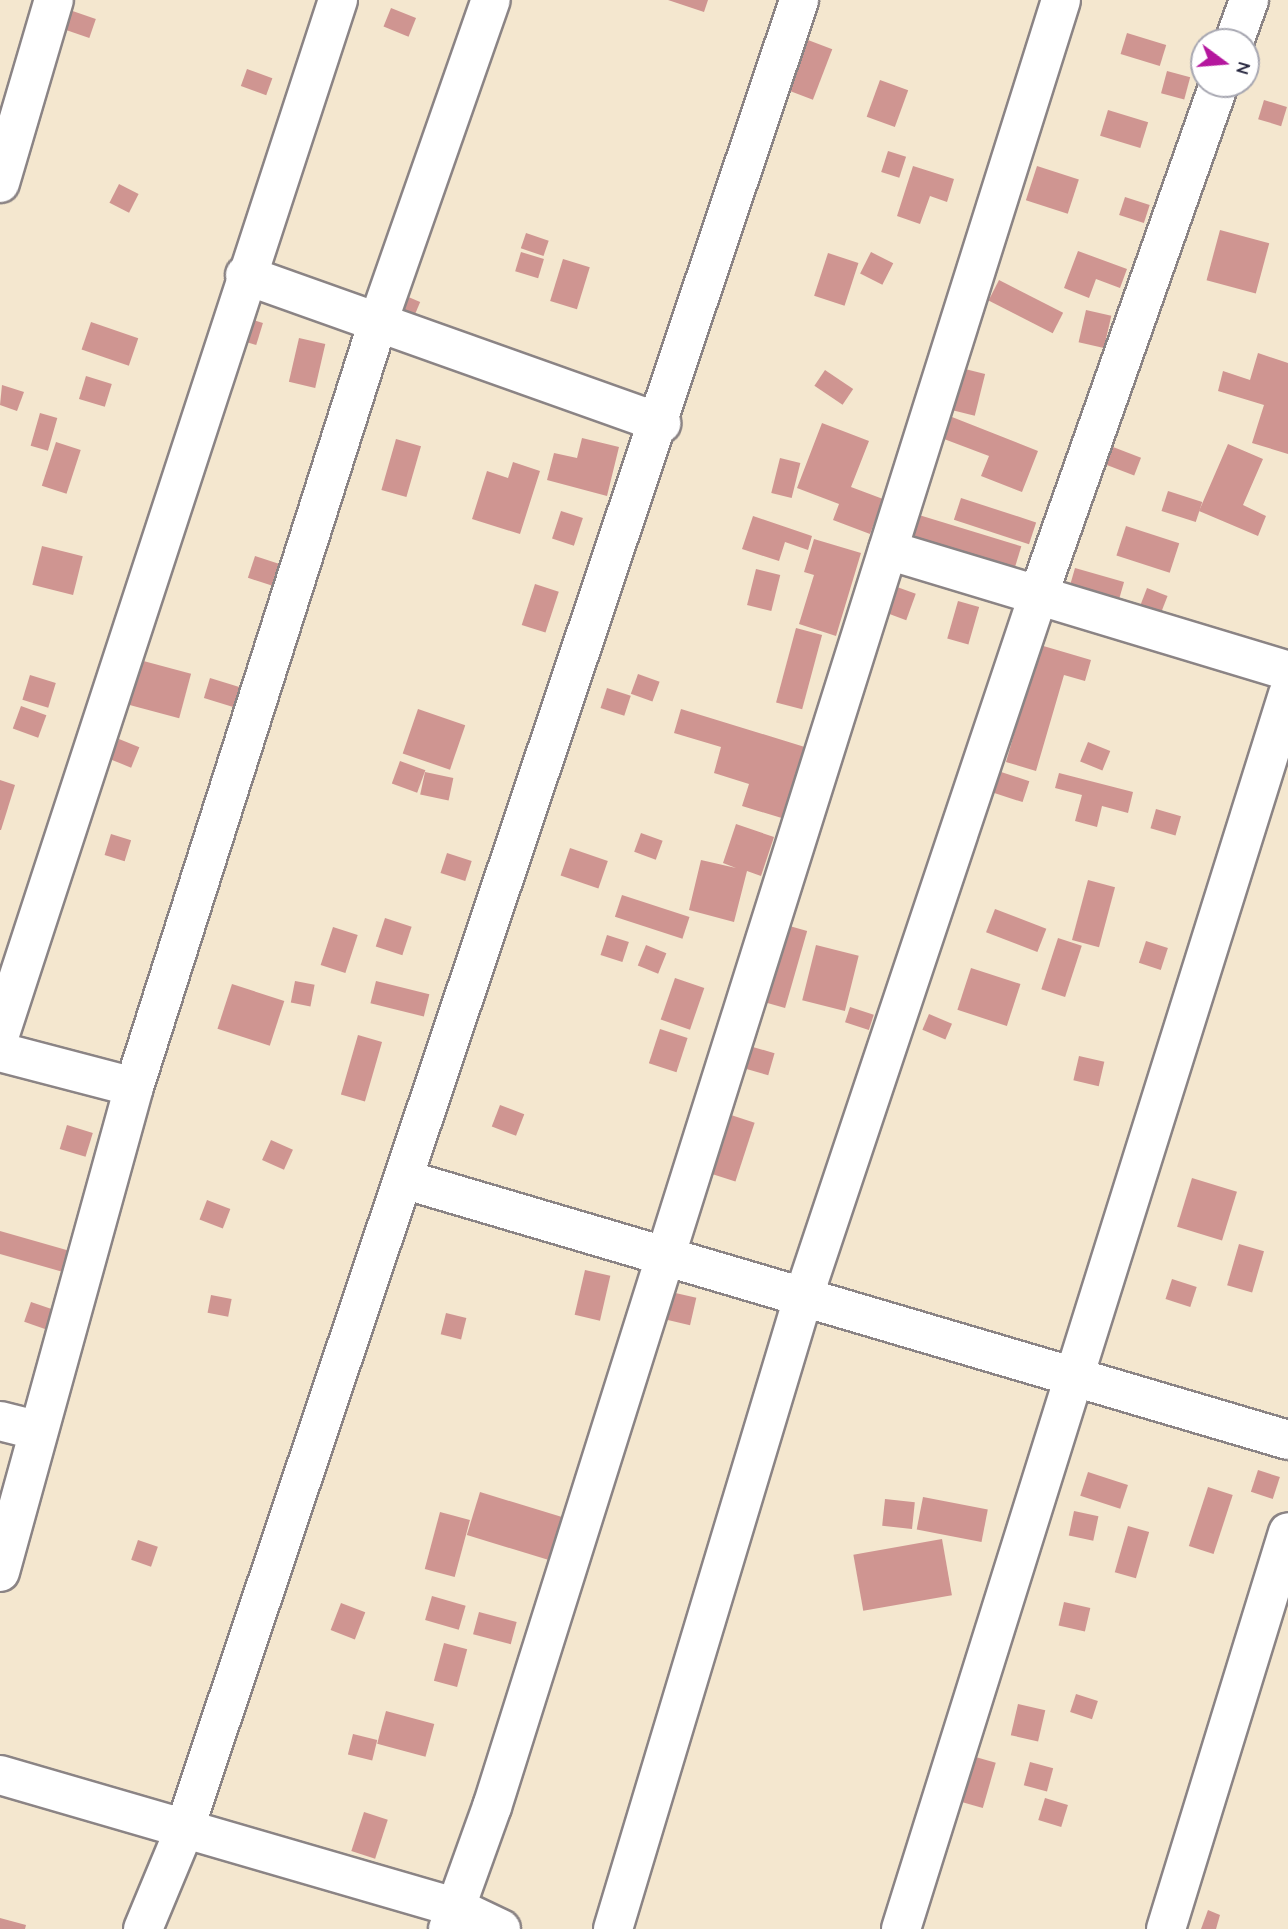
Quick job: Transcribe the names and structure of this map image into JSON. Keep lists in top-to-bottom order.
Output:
{
  "north": "right"
}
